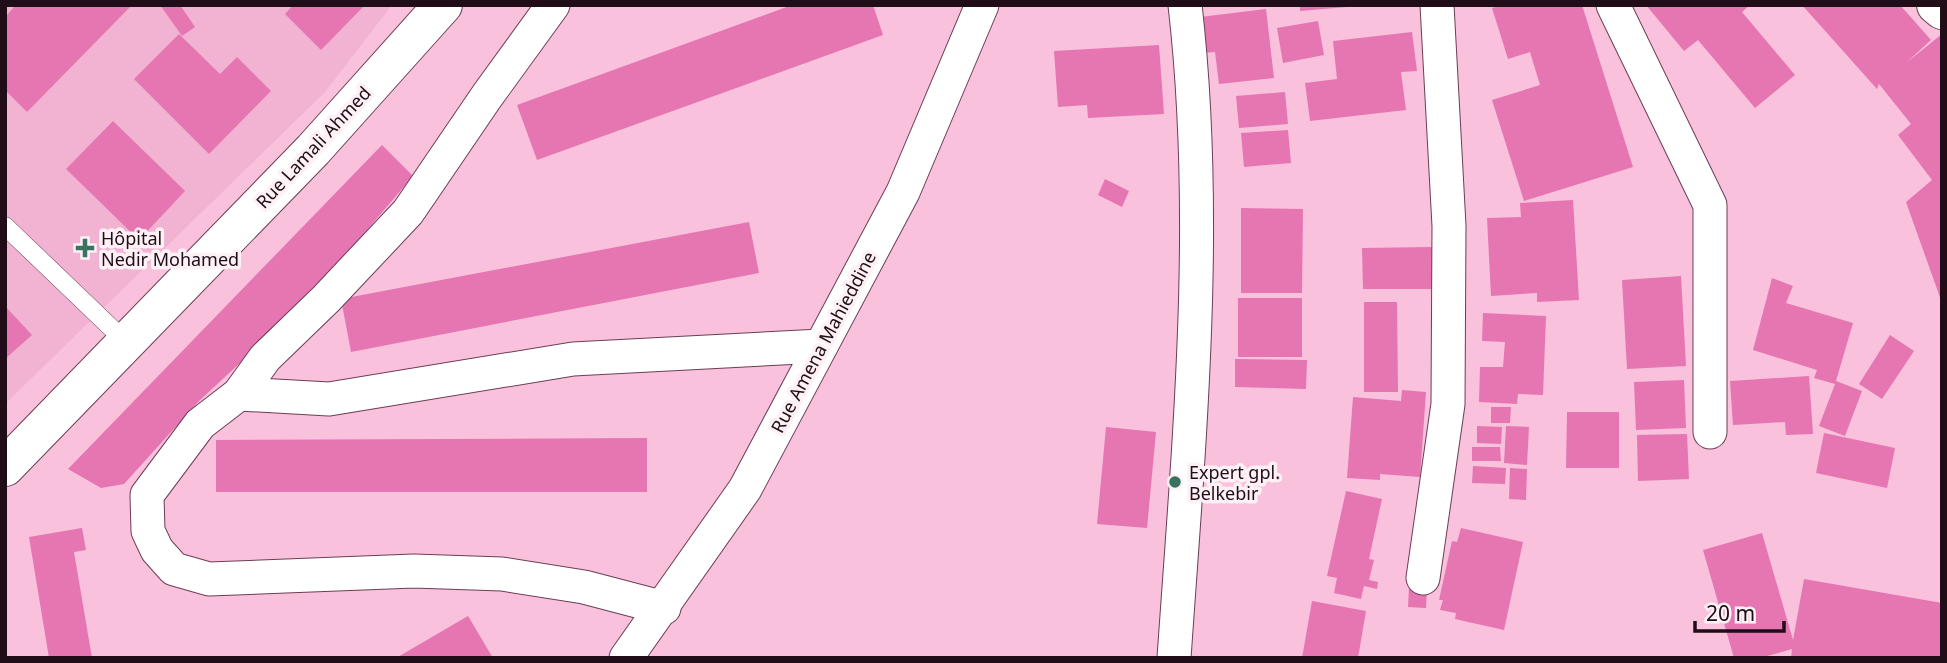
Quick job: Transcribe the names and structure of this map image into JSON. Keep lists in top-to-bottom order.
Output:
{
  "streets": {
    "main road": ["Rue Lamali Ahmed"],
    "street": ["Rue Amena Mahieddine"]
  },
  "places": {
    "health": ["Hôpital Nedir Mohamed"],
    "other": ["Expert gpl. Belkebir"]
  },
  "scale_bar": "20 m"
}
